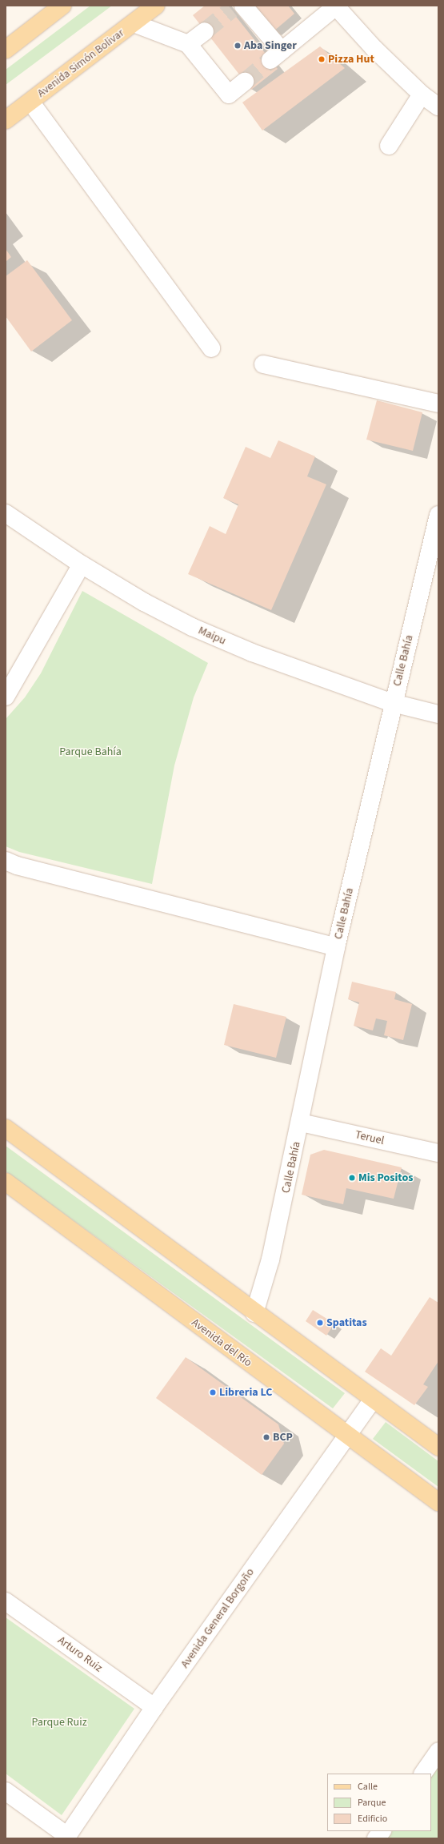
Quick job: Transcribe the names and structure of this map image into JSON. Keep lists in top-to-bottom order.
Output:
{
  "streets": {
    "main road": ["Avenida Simón Bolivar", "Avenida del Río"],
    "street": [
      "Maipu",
      "Calle Bahía",
      "Teruel",
      "Avenida General Borgoño",
      "Arturo Ruiz"
    ]
  },
  "crossings": [
    ["Maipu", "Calle Bahía"],
    ["Calle Bahía", "Teruel"],
    ["Avenida del Río", "Avenida General Borgoño"],
    ["Avenida General Borgoño", "Arturo Ruiz"]
  ],
  "parks": ["Parque Bahía", "Parque Ruiz"],
  "places": [
    "Aba Singer",
    "Pizza Hut",
    "Mis Positos",
    "Spatitas",
    "Libreria LC",
    "BCP"
  ],
  "legend": ["Calle", "Parque", "Edificio"]
}
